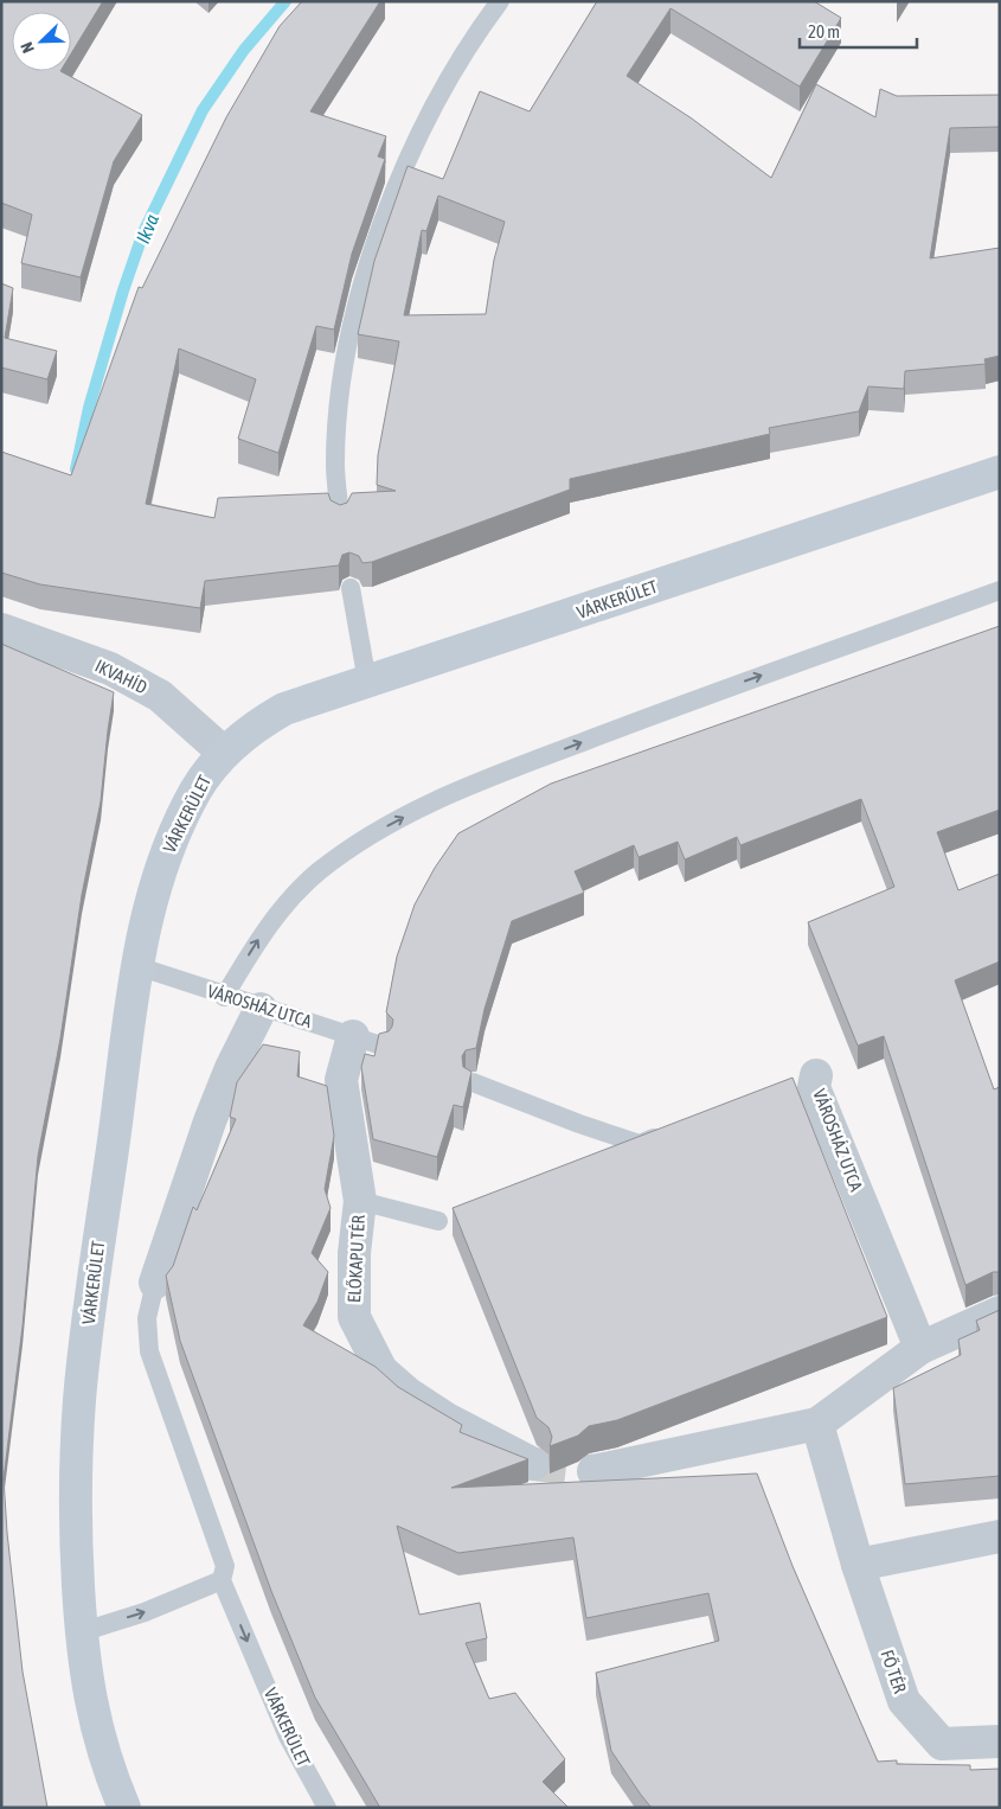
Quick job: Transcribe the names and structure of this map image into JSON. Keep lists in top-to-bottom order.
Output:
{
  "streets": {
    "street": [
      "VÁRKERÜLET",
      "IKVAHÍD",
      "VÁROSHÁZ UTCA",
      "ELŐKAPU TÉR",
      "FŐ TÉR"
    ]
  },
  "crossings": [
    ["VÁRKERÜLET", "IKVAHÍD"],
    ["VÁRKERÜLET", "VÁROSHÁZ UTCA"],
    ["VÁROSHÁZ UTCA", "ELŐKAPU TÉR"]
  ],
  "water": ["Ikva"],
  "scale_bar": "20 m",
  "north": "bottom left"
}
